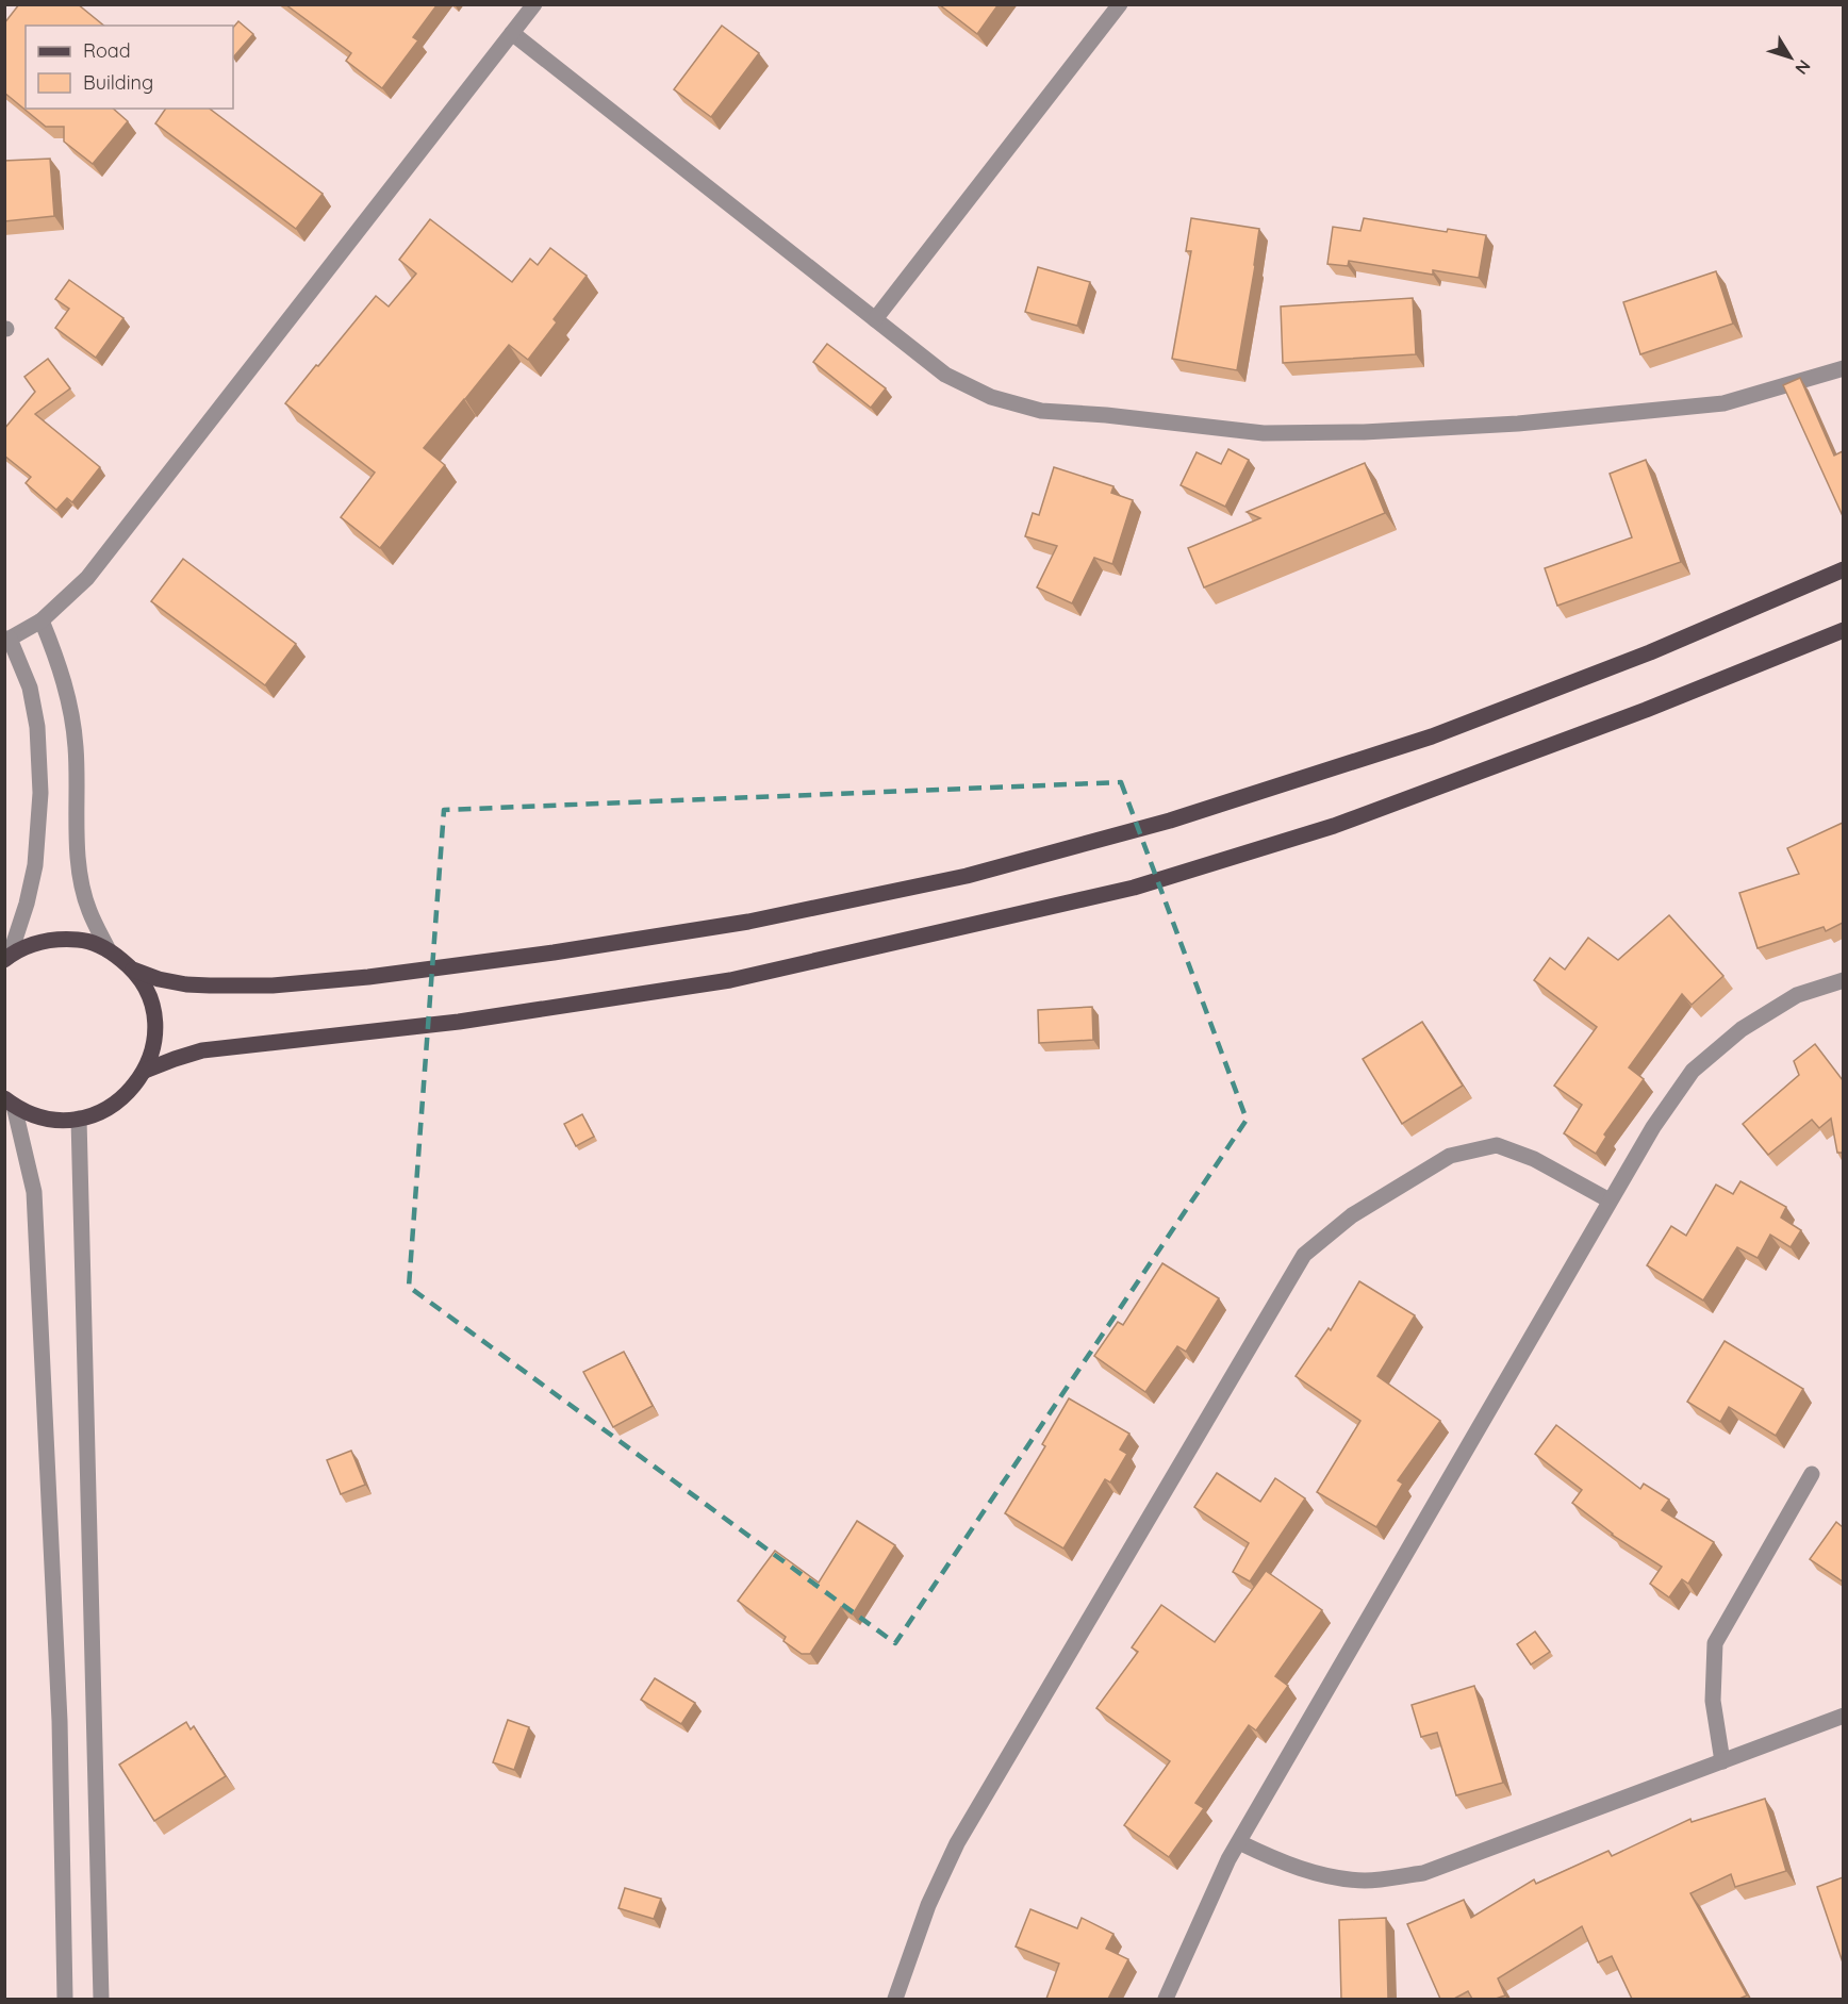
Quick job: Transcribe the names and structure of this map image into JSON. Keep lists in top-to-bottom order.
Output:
{
  "legend": ["Road", "Building"],
  "north": "bottom right"
}
